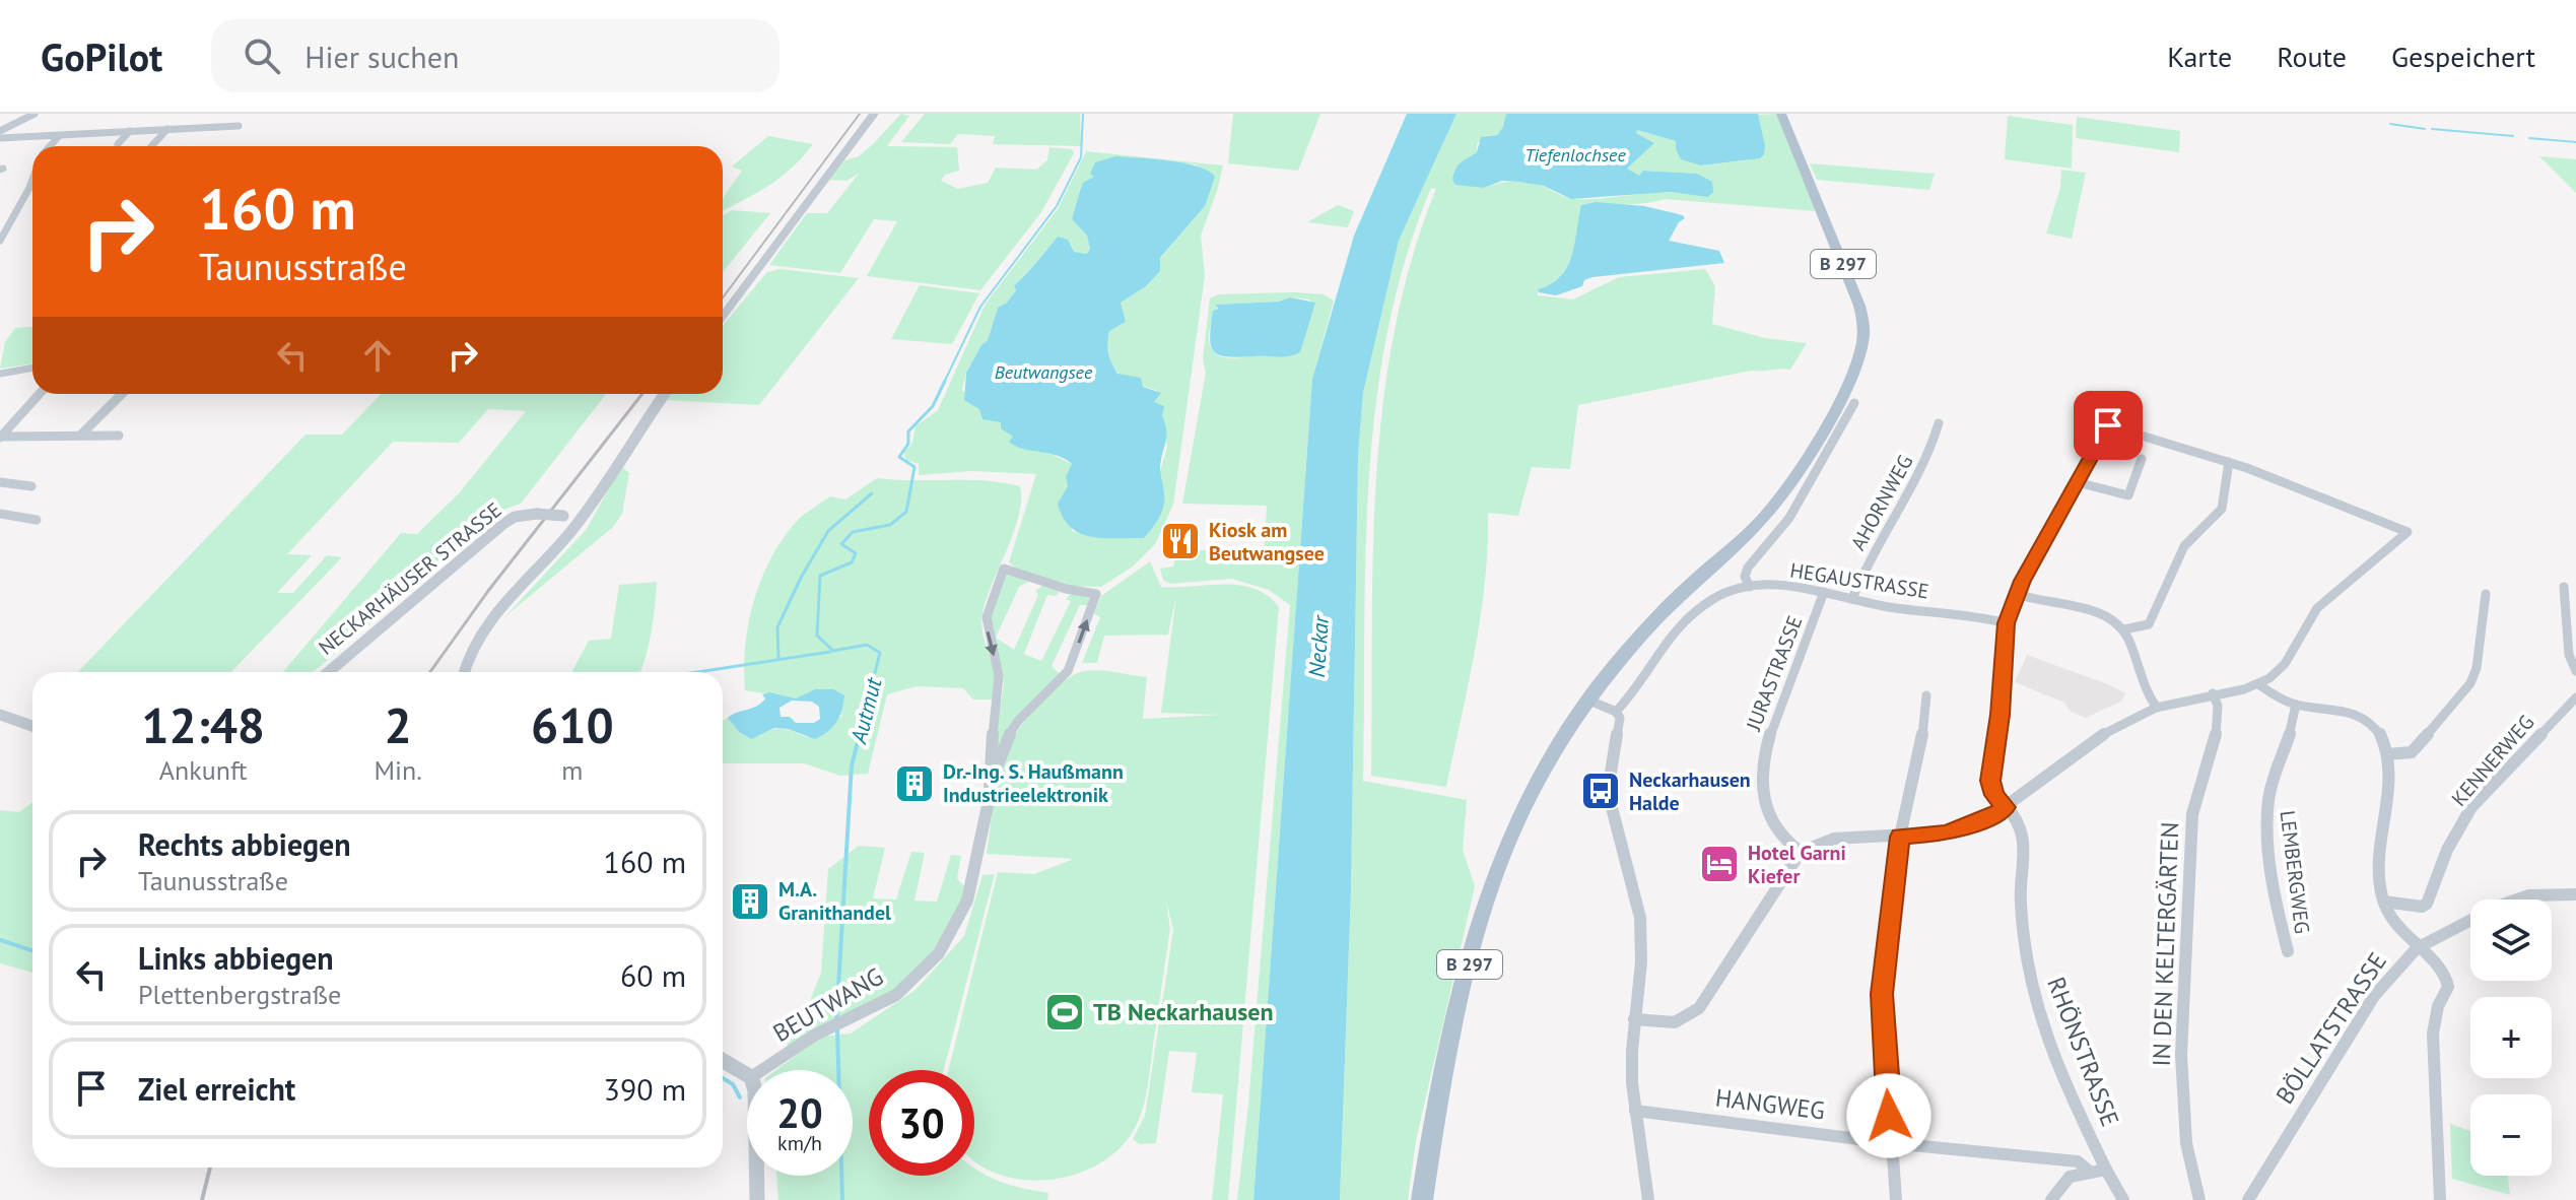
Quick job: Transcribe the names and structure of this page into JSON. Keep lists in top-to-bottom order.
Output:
{
  "streets": {
    "main road": ["B 297"],
    "street": [
      "AHORNWEG",
      "NECKARHÄUSER STRASSE",
      "HEGAUSTRASSE",
      "JURASTRASSE",
      "KENNERWEG",
      "LEMBERGWEG",
      "IN DEN KELTERGÄRTEN",
      "BEUTWANG",
      "BÖLLATSTRASSE",
      "RHÖNSTRASSE",
      "HANGWEG"
    ]
  },
  "crossings": [
    ["AHORNWEG", "HEGAUSTRASSE"],
    ["HEGAUSTRASSE", "JURASTRASSE"],
    ["HEGAUSTRASSE", "RHÖNSTRASSE"]
  ],
  "water": [
    "Tiefenlochsee",
    "Beutwangsee",
    "Neckar",
    "Autmut"
  ],
  "places": {
    "restaurant": ["Kiosk am Beutwangsee"],
    "building": ["Dr.-Ing. S. Haußmann Industrieelektronik", "M.A. Granithandel"],
    "bus stop": ["Neckarhausen Halde"],
    "hotel": ["Hotel Garni Kiefer"],
    "sports": ["TB Neckarhausen"]
  },
  "page": {
    "header": "GoPilot",
    "search": "Hier suchen",
    "nav": ["Karte", "Route", "Gespeichert"],
    "turn": ["160 m", "Taunusstraße"],
    "eta": [
      "12:48",
      "Ankunft",
      "2",
      "Min.",
      "610",
      "m"
    ],
    "list": [
      {
        "name": "Rechts abbiegen",
        "note": "Taunusstraße",
        "value": "160 m"
      },
      {
        "name": "Links abbiegen",
        "note": "Plettenbergstraße",
        "value": "60 m"
      },
      {
        "name": "Ziel erreicht",
        "value": "390 m"
      }
    ],
    "map_buttons": ["+", "−"],
    "speed": "20 km/h",
    "limit": "30"
  }
}
